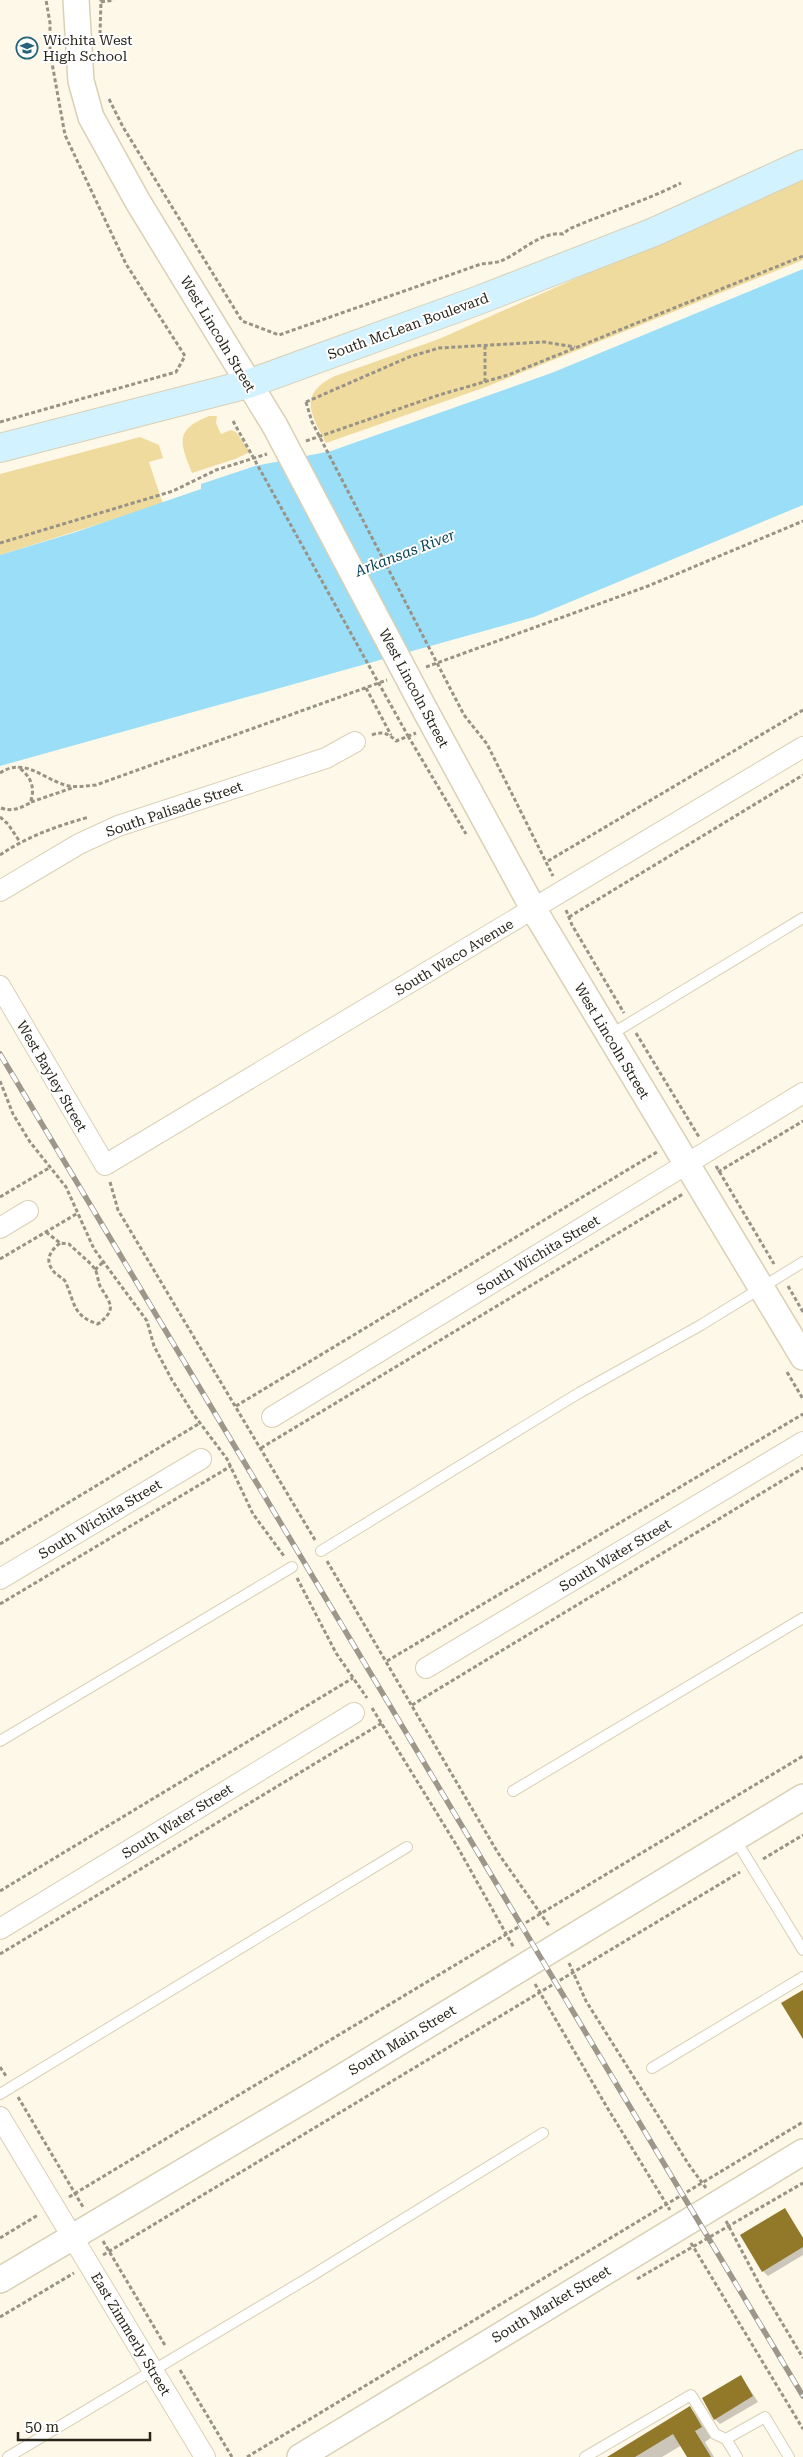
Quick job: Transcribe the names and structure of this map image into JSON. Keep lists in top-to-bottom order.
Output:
{
  "streets": {
    "main road": ["South McLean Boulevard"],
    "street": [
      "West Lincoln Street",
      "South Palisade Street",
      "South Waco Avenue",
      "West Bayley Street",
      "South Wichita Street",
      "South Water Street",
      "South Main Street",
      "South Market Street",
      "East Zimmerly Street"
    ]
  },
  "crossings": [
    ["South McLean Boulevard", "West Lincoln Street"],
    ["West Lincoln Street", "South Waco Avenue"],
    ["West Lincoln Street", "South Wichita Street"],
    ["South Waco Avenue", "West Bayley Street"],
    ["South Main Street", "East Zimmerly Street"]
  ],
  "water": ["Arkansas River"],
  "places": {
    "school or university": ["Wichita West High School"]
  },
  "scale_bar": "50 m"
}
